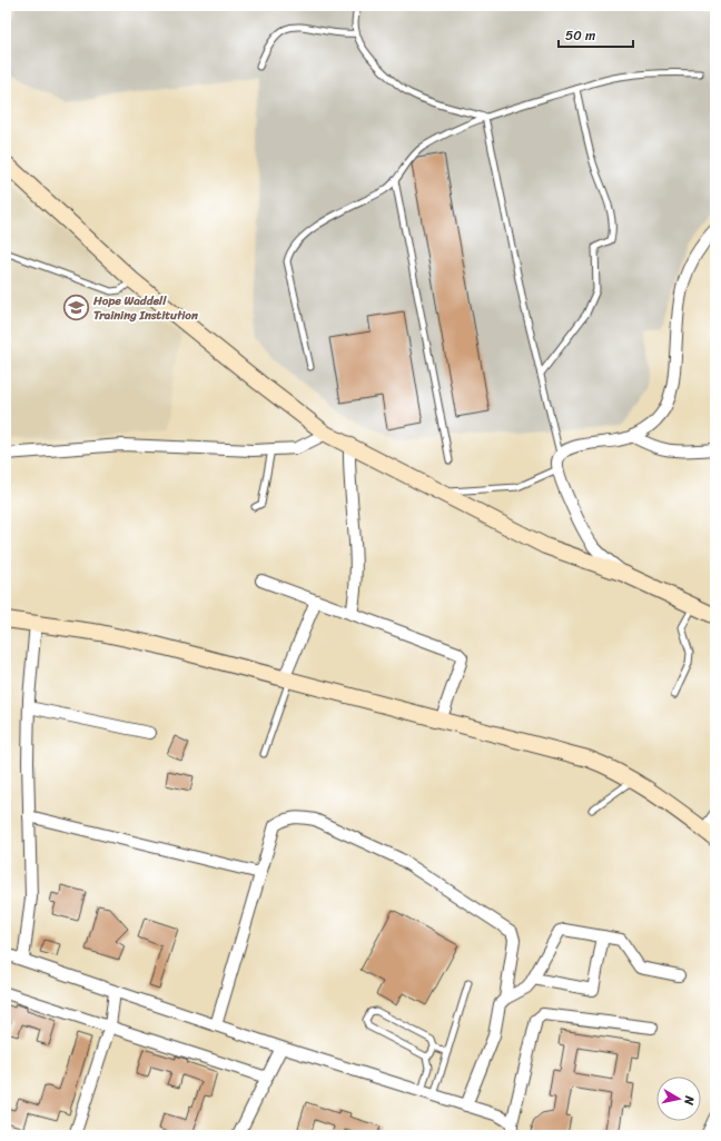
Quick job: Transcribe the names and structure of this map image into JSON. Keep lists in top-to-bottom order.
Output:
{
  "places": {
    "school or university": ["Hope Waddell Training Institution"]
  },
  "scale_bar": "50 m",
  "north": "right"
}
